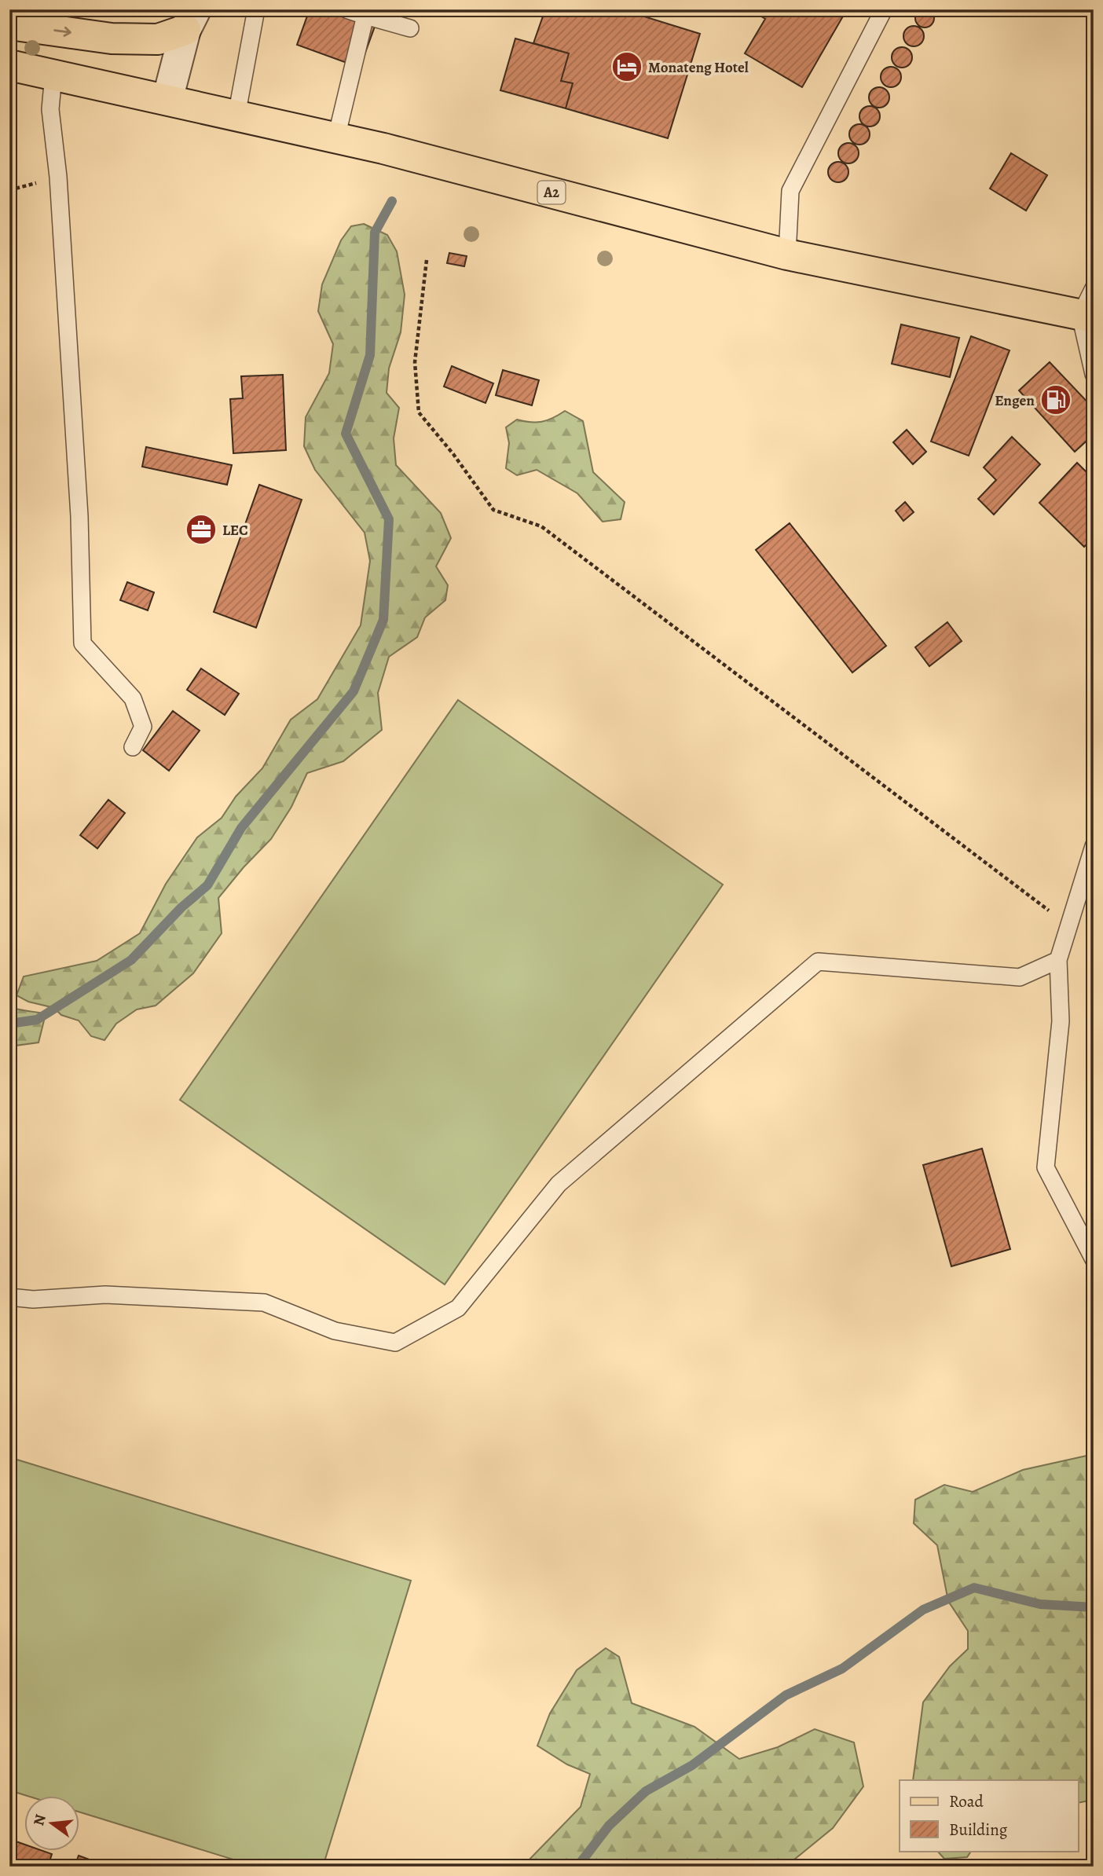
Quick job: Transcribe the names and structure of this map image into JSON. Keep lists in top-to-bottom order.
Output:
{
  "streets": {
    "main road": ["A2"]
  },
  "places": {
    "hotel": ["Monateng Hotel"],
    "fuel station": ["Engen"],
    "office": ["LEC"]
  },
  "legend": ["Road", "Building"],
  "north": "left"
}
